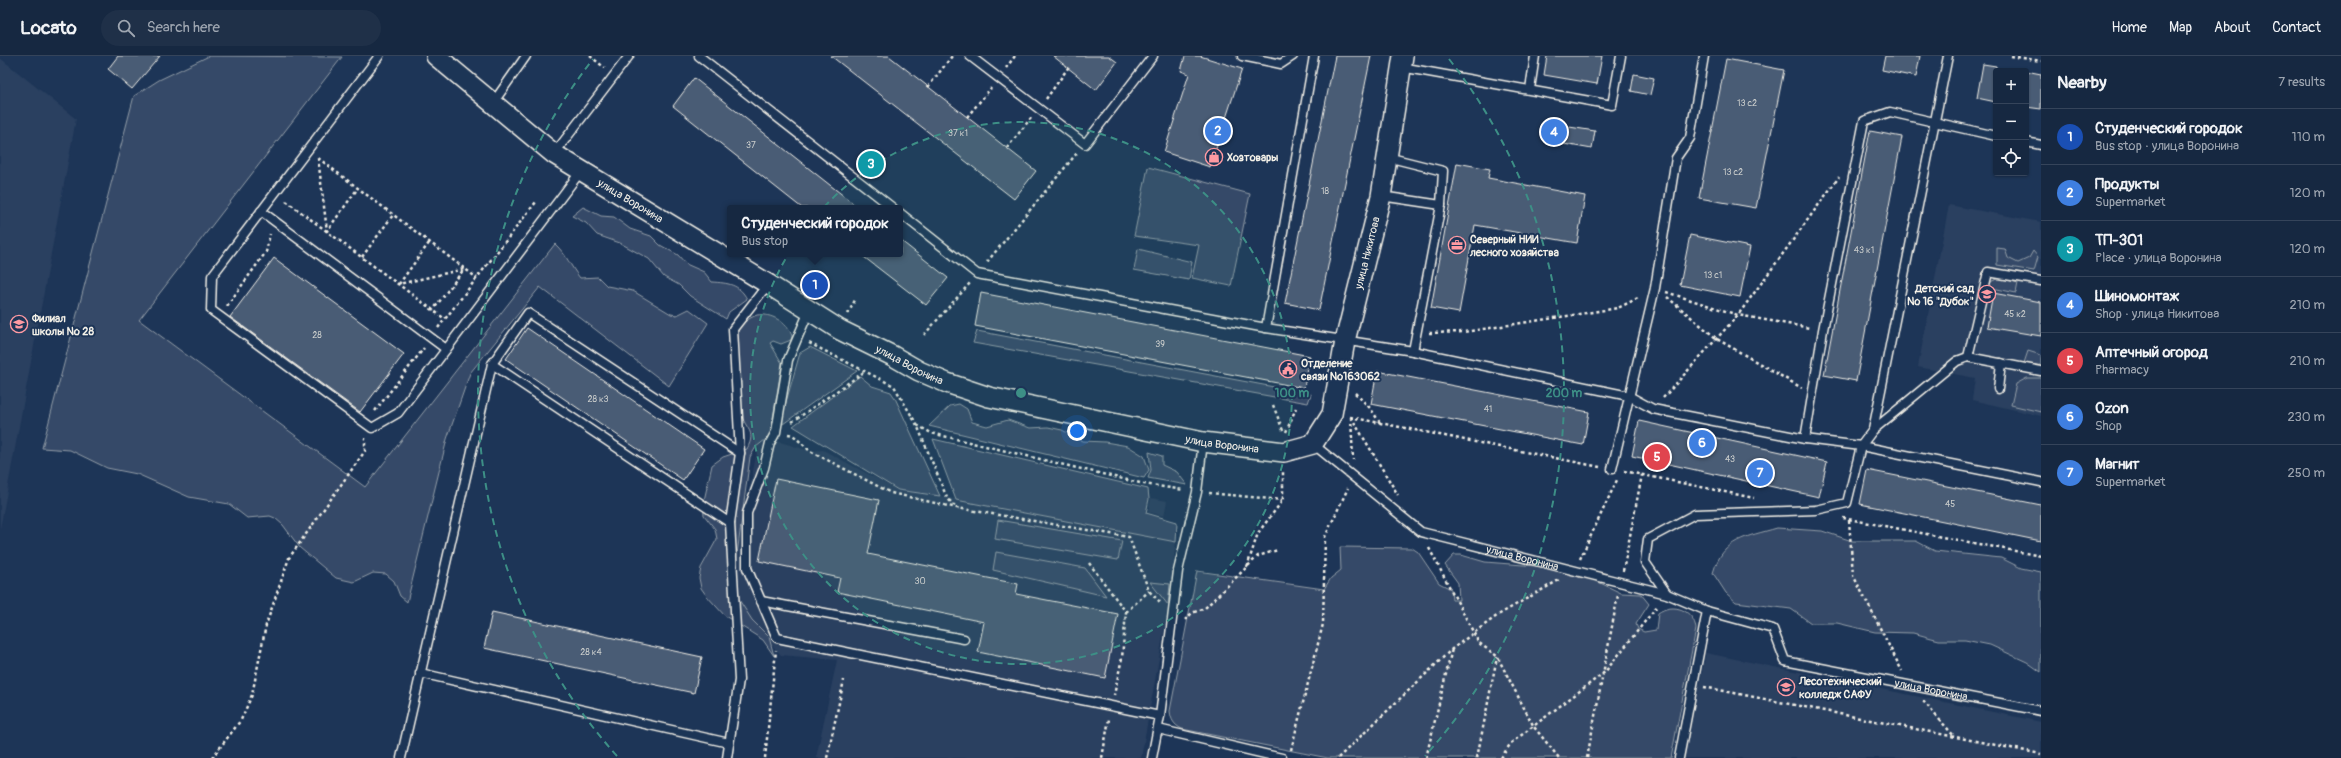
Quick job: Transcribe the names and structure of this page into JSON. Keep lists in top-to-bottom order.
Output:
{
  "streets": {
    "street": ["улица Воронина", "улица Никитова"]
  },
  "crossings": [
    ["улица Воронина", "улица Никитова"]
  ],
  "places": {
    "shop": ["Хозтовары"],
    "office": ["Северный НИИ лесного хозяйства"],
    "school or university": ["Детский сад № 16 \"Дубок\"", "Филиал школы № 28", "Лесотехнический колледж САФУ"],
    "public building": ["Отделение связи №163062"]
  },
  "house_numbers": [
    "13 с2",
    "37 к1",
    "37",
    "13 с2",
    "18",
    "43 к1",
    "13 с1",
    "45 к2",
    "28",
    "39",
    "28 к3",
    "41",
    "43",
    "45",
    "30",
    "28 к4"
  ],
  "page": {
    "header": "Locato",
    "search": "Search here",
    "nav": [
      "Home",
      "Map",
      "About",
      "Contact"
    ],
    "heading": ["Nearby", "7 results"],
    "map_buttons": ["+", "−"],
    "list": [
      {
        "mark": "1",
        "name": "Студенческий городок",
        "note": "Bus stop · улица Воронина",
        "value": "110 m"
      },
      {
        "mark": "2",
        "name": "Продукты",
        "note": "Supermarket",
        "value": "120 m"
      },
      {
        "mark": "3",
        "name": "ТП-301",
        "note": "Place · улица Воронина",
        "value": "120 m"
      },
      {
        "mark": "4",
        "name": "Шиномонтаж",
        "note": "Shop · улица Никитова",
        "value": "210 m"
      },
      {
        "mark": "5",
        "name": "Аптечный огород",
        "note": "Pharmacy",
        "value": "210 m"
      },
      {
        "mark": "6",
        "name": "Ozon",
        "note": "Shop",
        "value": "230 m"
      },
      {
        "mark": "7",
        "name": "Магнит",
        "note": "Supermarket",
        "value": "250 m"
      }
    ],
    "pins": [
      "2",
      "4",
      "3",
      "1",
      "6",
      "5",
      "7"
    ],
    "popup": ["Студенческий городок", "Bus stop"]
  },
  "rings": ["100 m", "200 m"]
}
